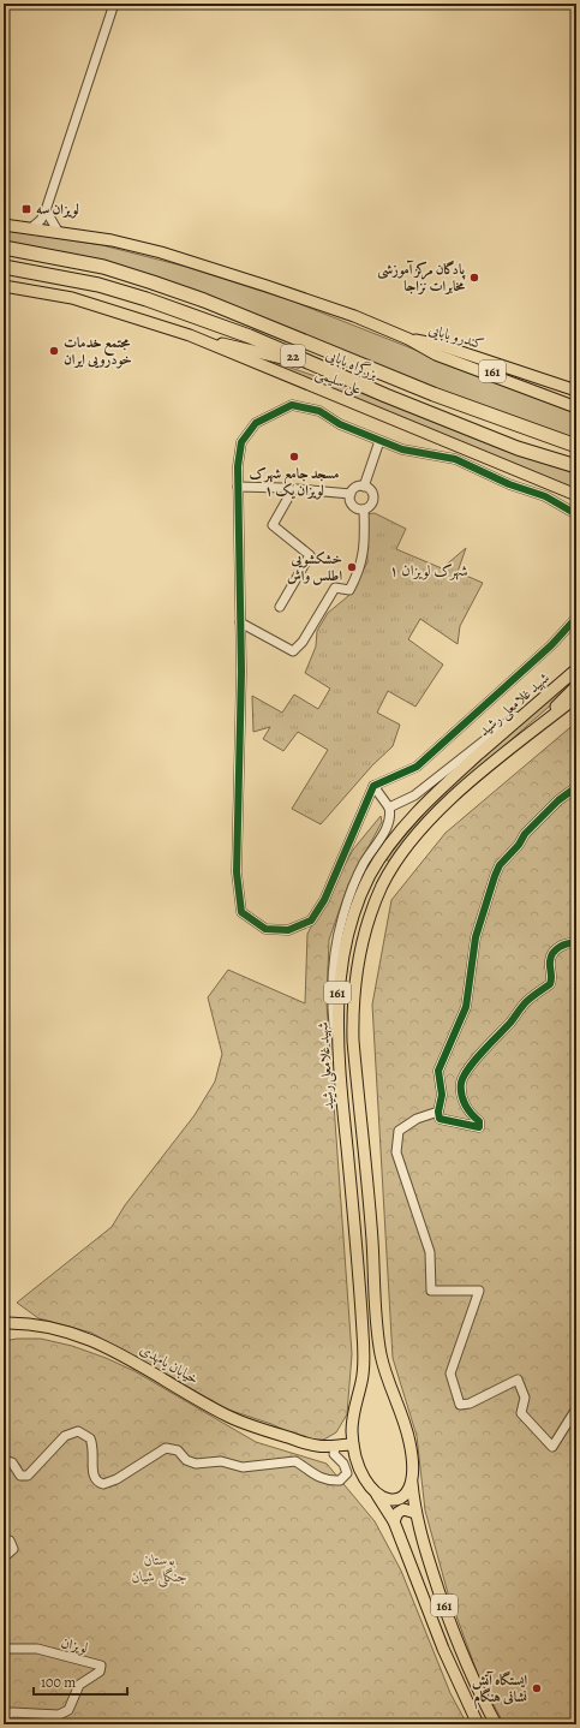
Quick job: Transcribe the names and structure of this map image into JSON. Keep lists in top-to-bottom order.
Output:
{
  "streets": {
    "highway": ["22", "بزرگراه بابایی"],
    "main road": [
      "کندرو بابایی",
      "161",
      "علی سلیمی",
      "شهید غلامعلی رشید",
      "خیابان یامهدی"
    ],
    "street": ["لویزان"]
  },
  "crossings": [
    ["کندرو بابایی", "161"],
    ["161", "شهید غلامعلی رشید"],
    ["شهید غلامعلی رشید", "خیابان یامهدی"]
  ],
  "districts": ["شهرک لویزان ۱"],
  "parks": ["بوستان جنگلی شیان"],
  "places": {
    "transit": ["لویزان سه"],
    "other": [
      "پادگان مرکز آموزشی مخابرات نزاجا",
      "مجتمع خدمات خودرویی ایران",
      "مسجد جامع شهرک لویزان یک ۱",
      "خشکشویی اطلس واش",
      "ایستگاه آتش نشانی هنگام"
    ]
  },
  "scale_bar": "100 m"
}
